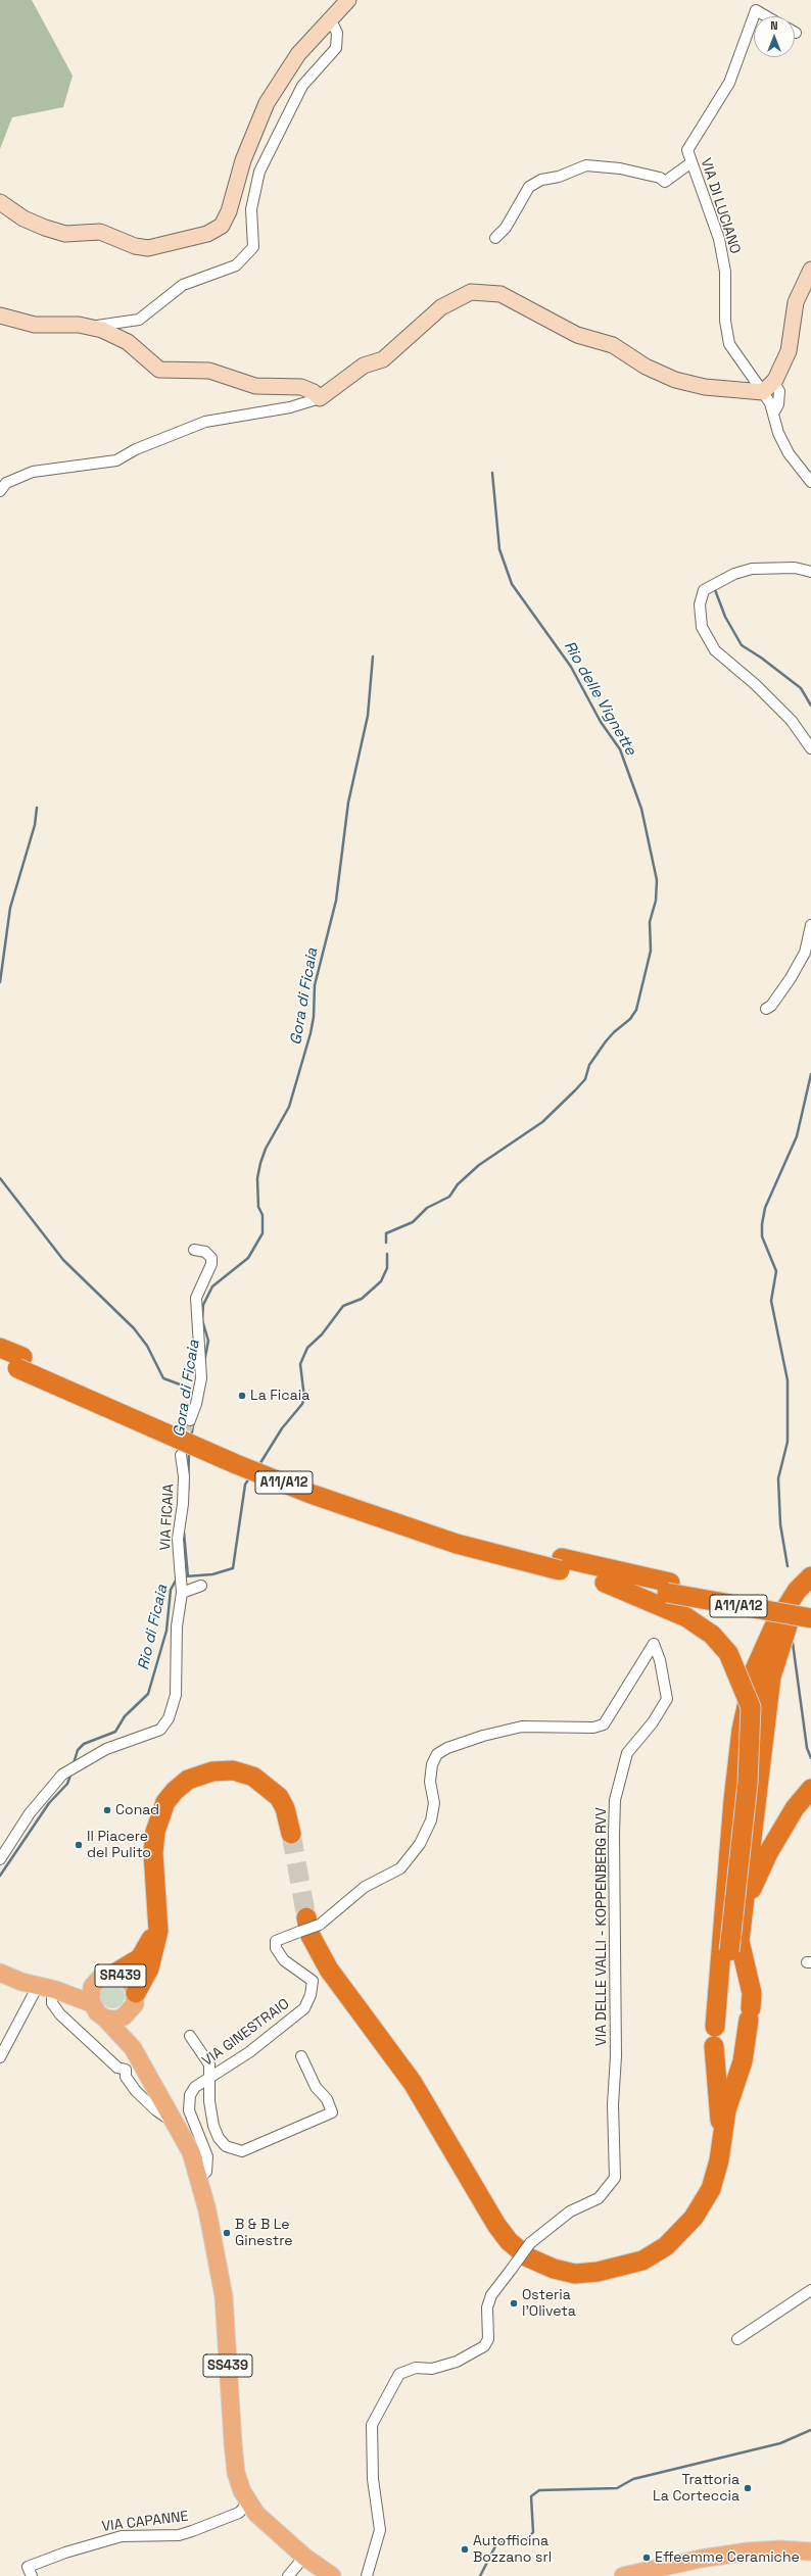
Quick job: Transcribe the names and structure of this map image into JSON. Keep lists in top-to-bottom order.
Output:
{
  "streets": {
    "highway": ["A11/A12"],
    "main road": ["SR439", "SS439"],
    "street": [
      "VIA DI LUCIANO",
      "VIA FICAIA",
      "VIA DELLE VALLI - KOPPENBERG RVV",
      "VIA GINESTRAIO",
      "VIA CAPANNE"
    ]
  },
  "crossings": [
    ["VIA DELLE VALLI - KOPPENBERG RVV", "VIA GINESTRAIO"],
    ["SR439", "SS439"],
    ["VIA GINESTRAIO", "SS439"],
    ["SS439", "VIA CAPANNE"]
  ],
  "water": ["Rio delle Vignette", "Gora di Ficaia", "Rio di Ficaia"],
  "places": [
    "La Ficaia",
    "Conad",
    "Il Piacere del Pulito",
    "B & B Le Ginestre",
    "Osteria l'Oliveta",
    "Trattoria La Corteccia",
    "Autofficina Bozzano srl",
    "Effeemme Ceramiche"
  ],
  "north": "top"
}
